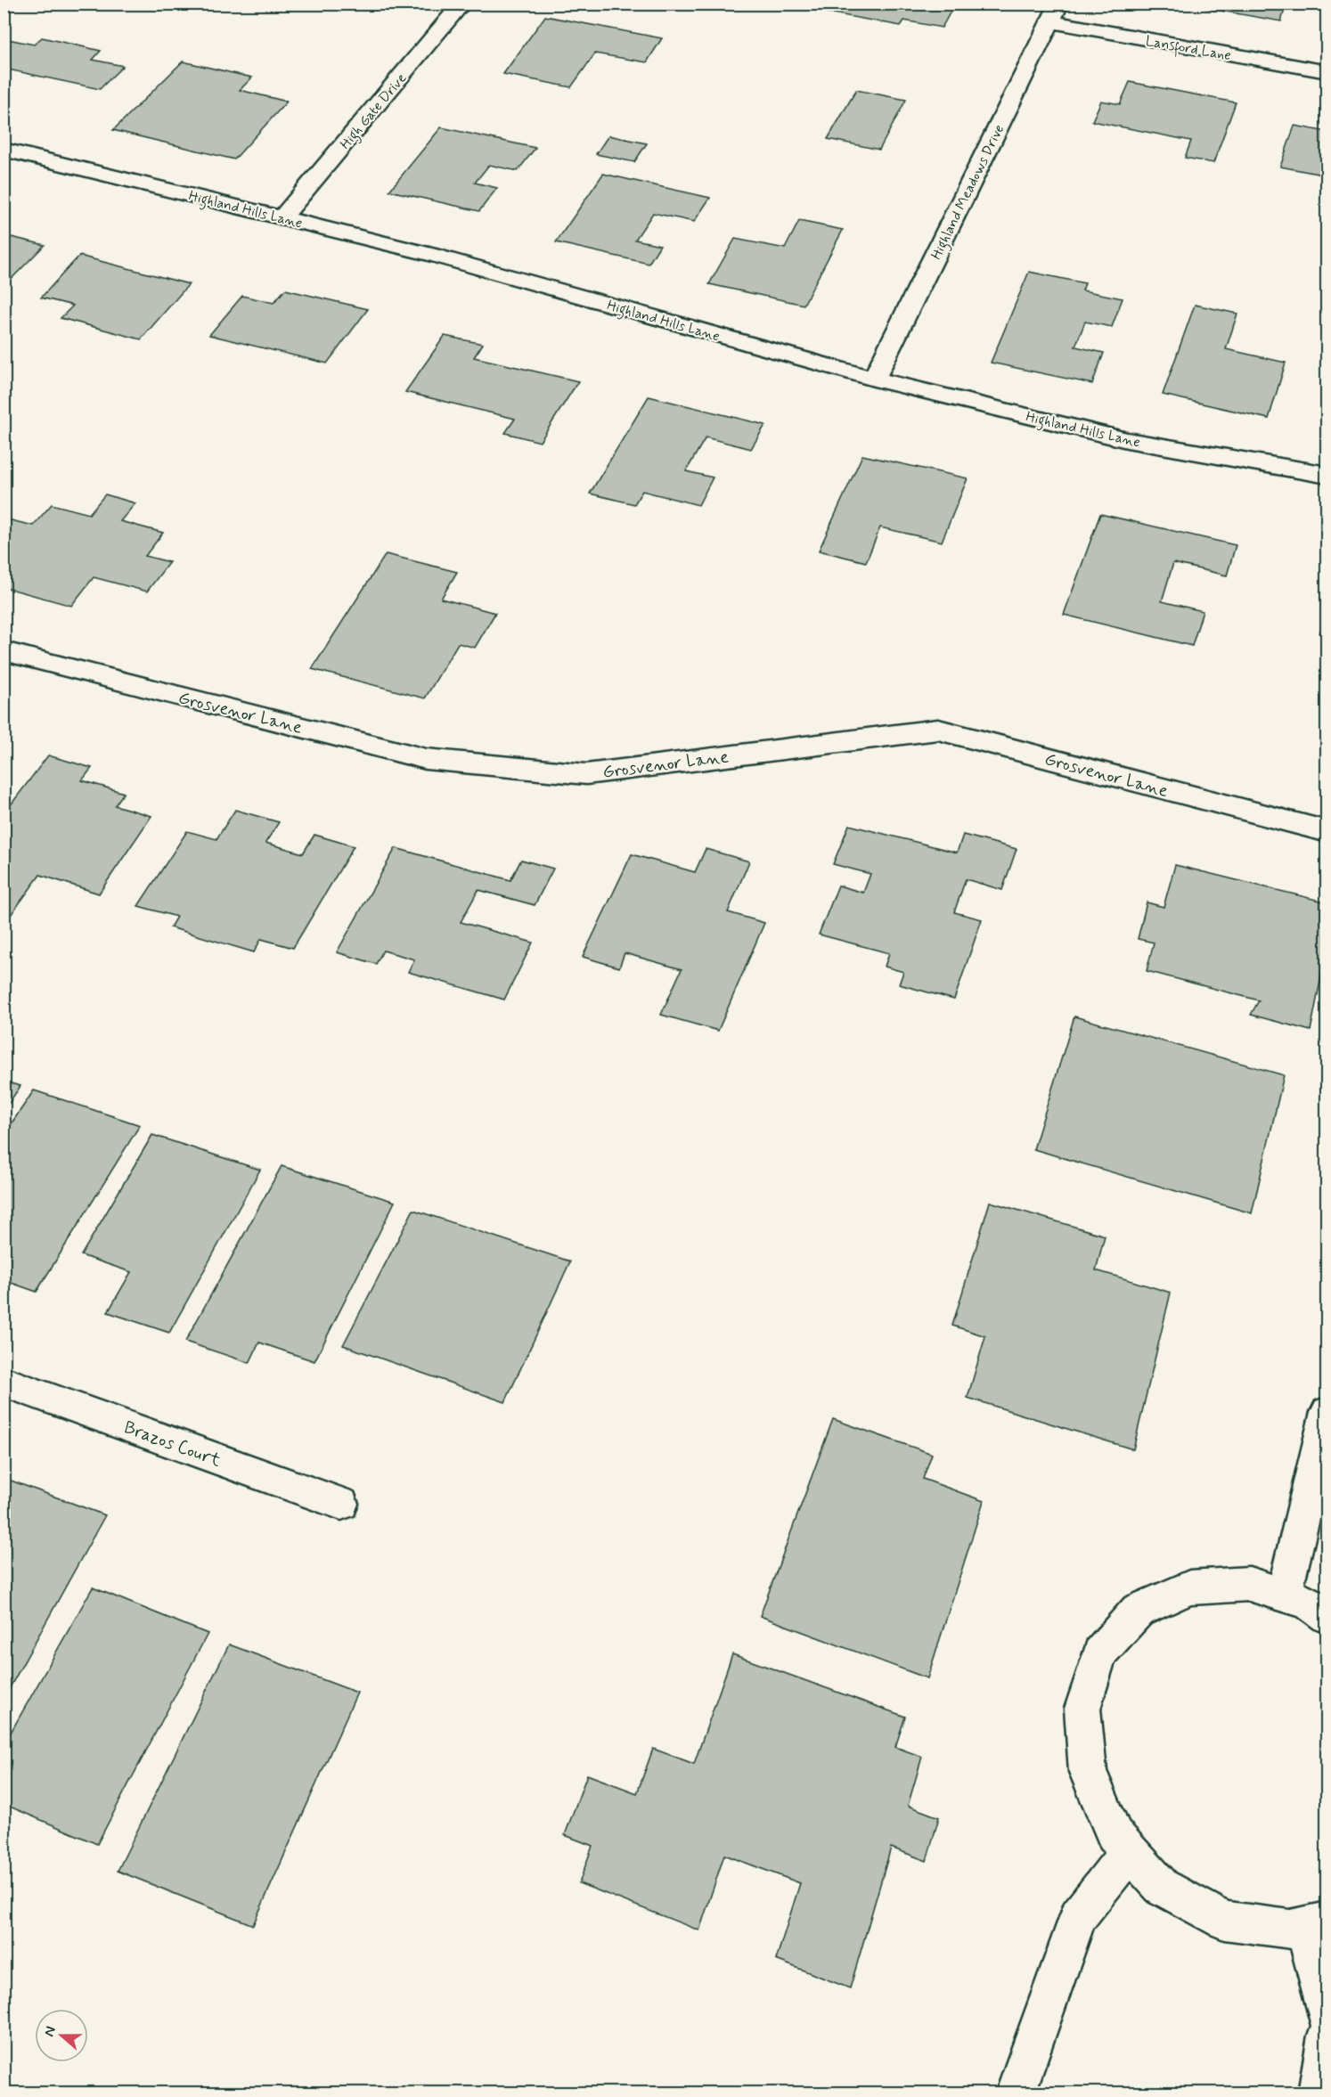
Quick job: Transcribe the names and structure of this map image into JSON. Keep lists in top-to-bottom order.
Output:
{
  "streets": {
    "street": [
      "Lansford Lane",
      "High Gate Drive",
      "Highland Meadows Drive",
      "Highland Hills Lane",
      "Grosvenor Lane",
      "Brazos Court"
    ]
  },
  "crossings": [
    ["Lansford Lane", "Highland Meadows Drive"],
    ["High Gate Drive", "Highland Hills Lane"],
    ["Highland Meadows Drive", "Highland Hills Lane"]
  ],
  "north": "left"
}
